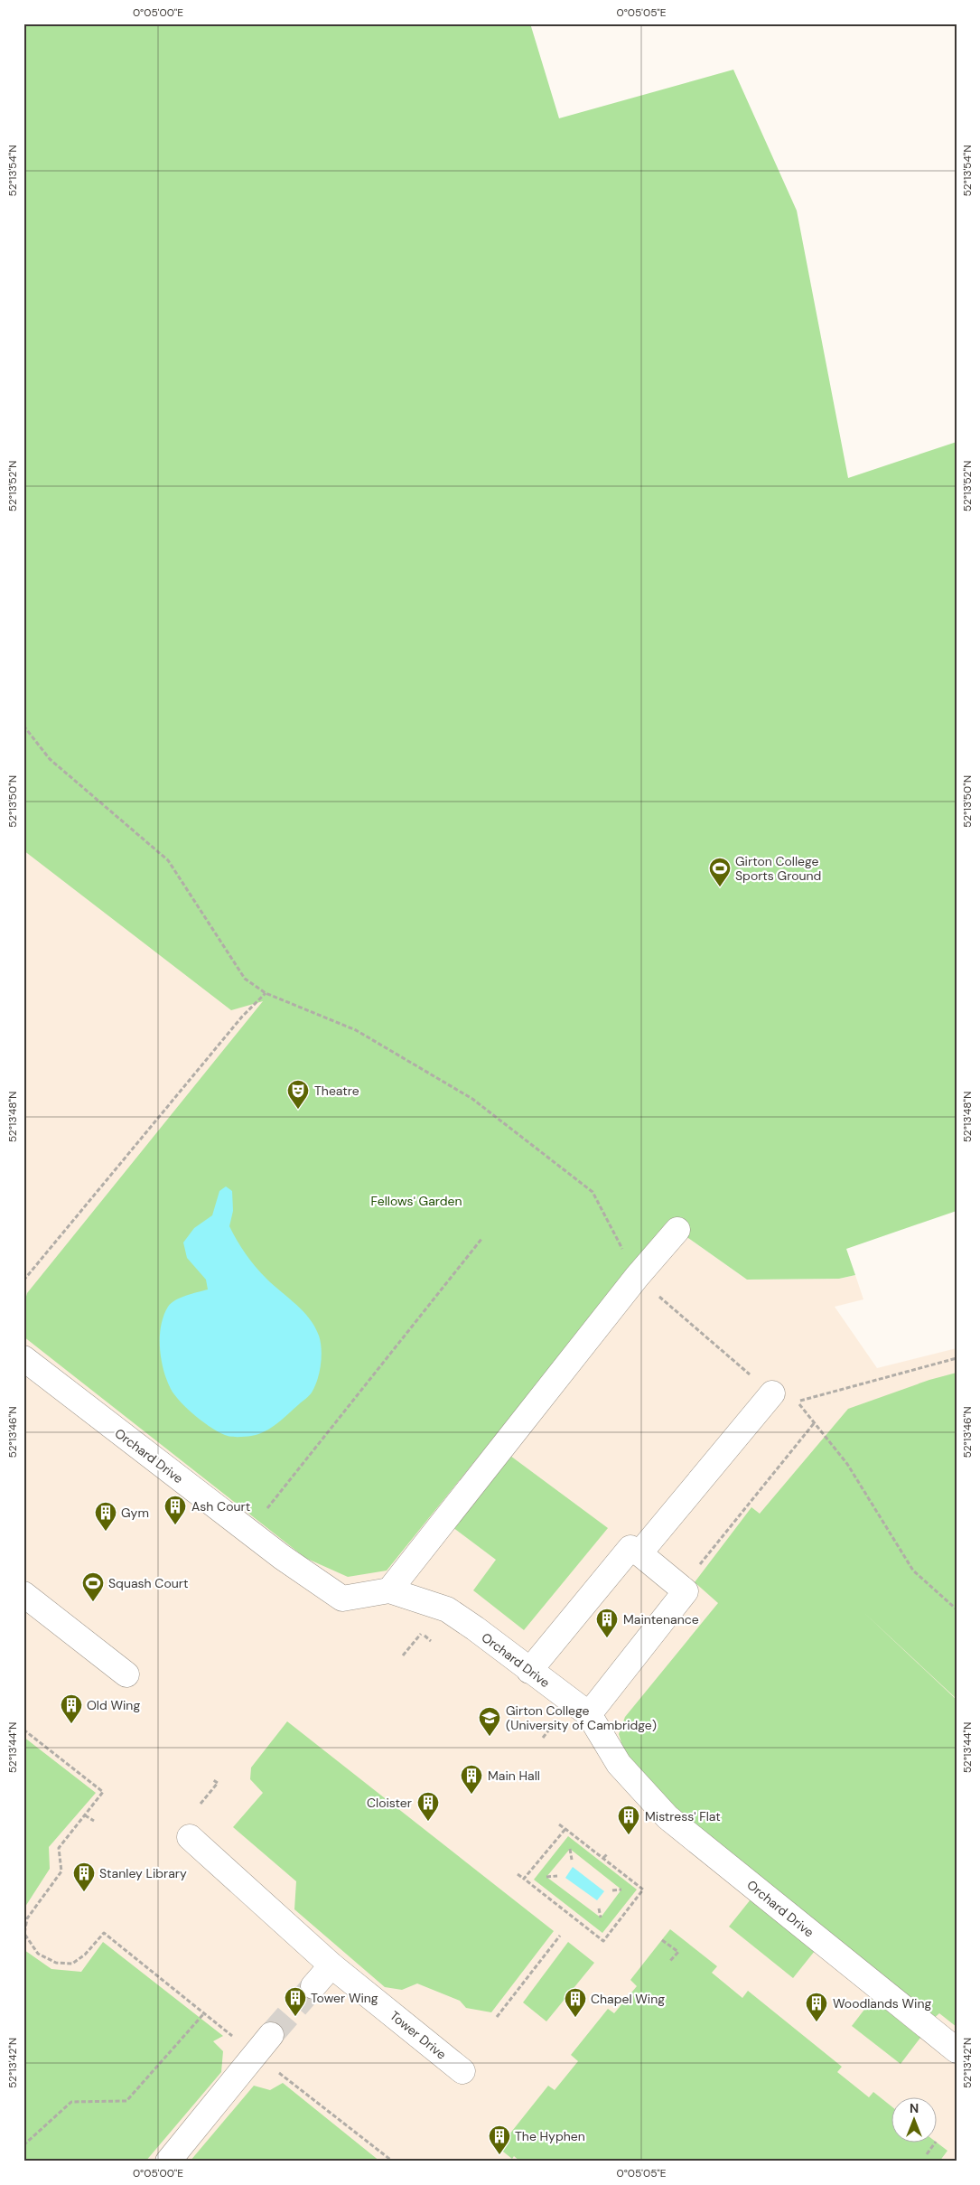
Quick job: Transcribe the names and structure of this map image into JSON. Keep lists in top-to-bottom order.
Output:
{
  "streets": {
    "lane": ["Orchard Drive", "Tower Drive"]
  },
  "parks": ["Fellows' Garden"],
  "places": {
    "sports": ["Girton College Sports Ground", "Squash Court"],
    "theatre": ["Theatre"],
    "building": [
      "Ash Court",
      "Gym",
      "Maintenance",
      "Old Wing",
      "Main Hall",
      "Cloister",
      "Mistress' Flat",
      "Stanley Library",
      "Tower Wing",
      "Chapel Wing",
      "Woodlands Wing",
      "The Hyphen"
    ],
    "school or university": ["Girton College (University of Cambridge)"]
  },
  "north": "top",
  "coordinates": [
    "0°05'00\"E",
    "0°05'05\"E",
    "52°13'54\"N",
    "52°13'52\"N",
    "52°13'50\"N",
    "52°13'48\"N",
    "52°13'46\"N",
    "52°13'44\"N",
    "52°13'42\"N"
  ]
}
